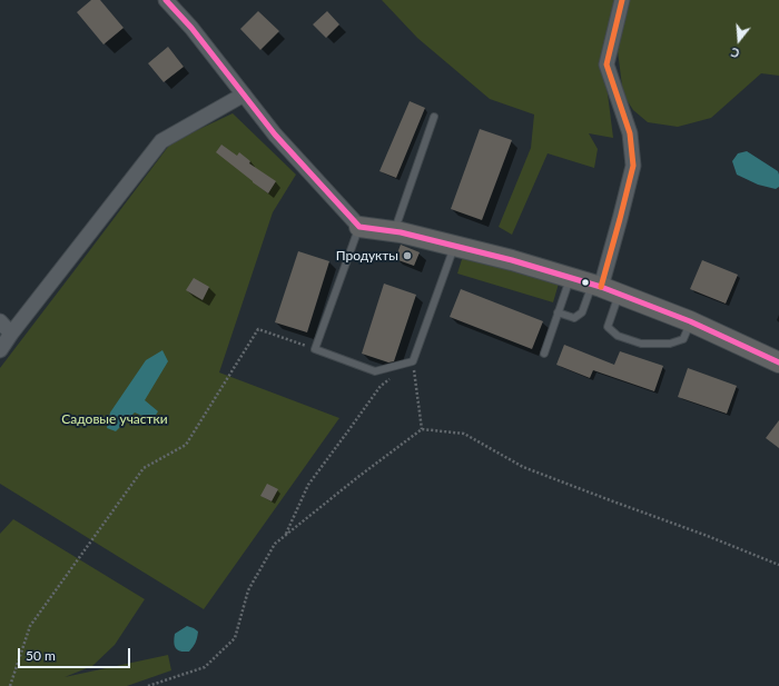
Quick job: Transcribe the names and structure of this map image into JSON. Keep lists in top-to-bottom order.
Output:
{
  "parks": ["Садовые участки"],
  "places": ["Продукты"],
  "scale_bar": "50 m",
  "north": "bottom"
}
